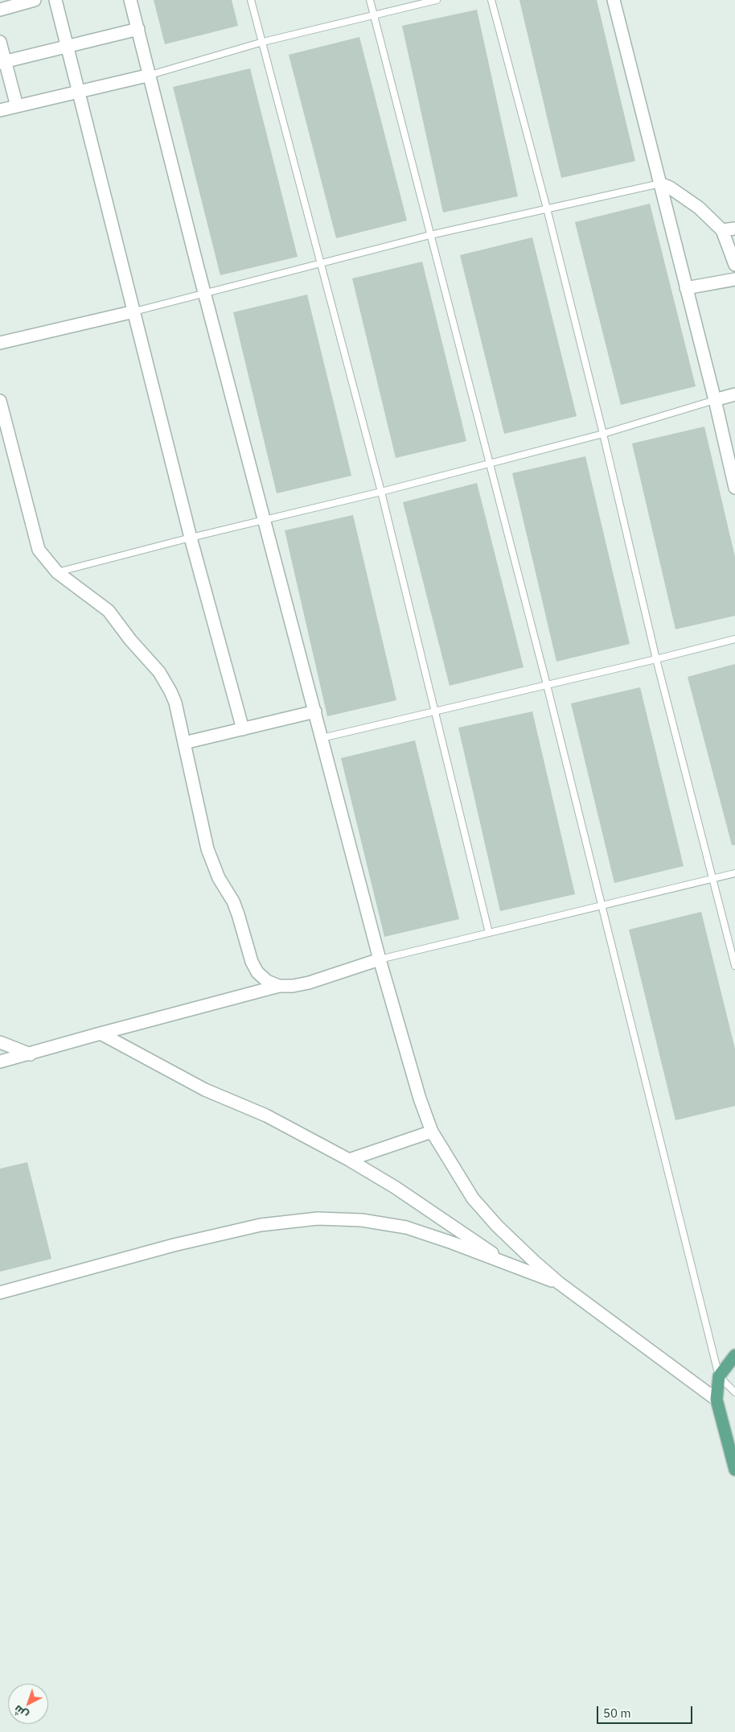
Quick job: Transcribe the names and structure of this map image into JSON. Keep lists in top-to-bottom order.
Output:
{
  "scale_bar": "50 m",
  "north": "bottom left"
}
